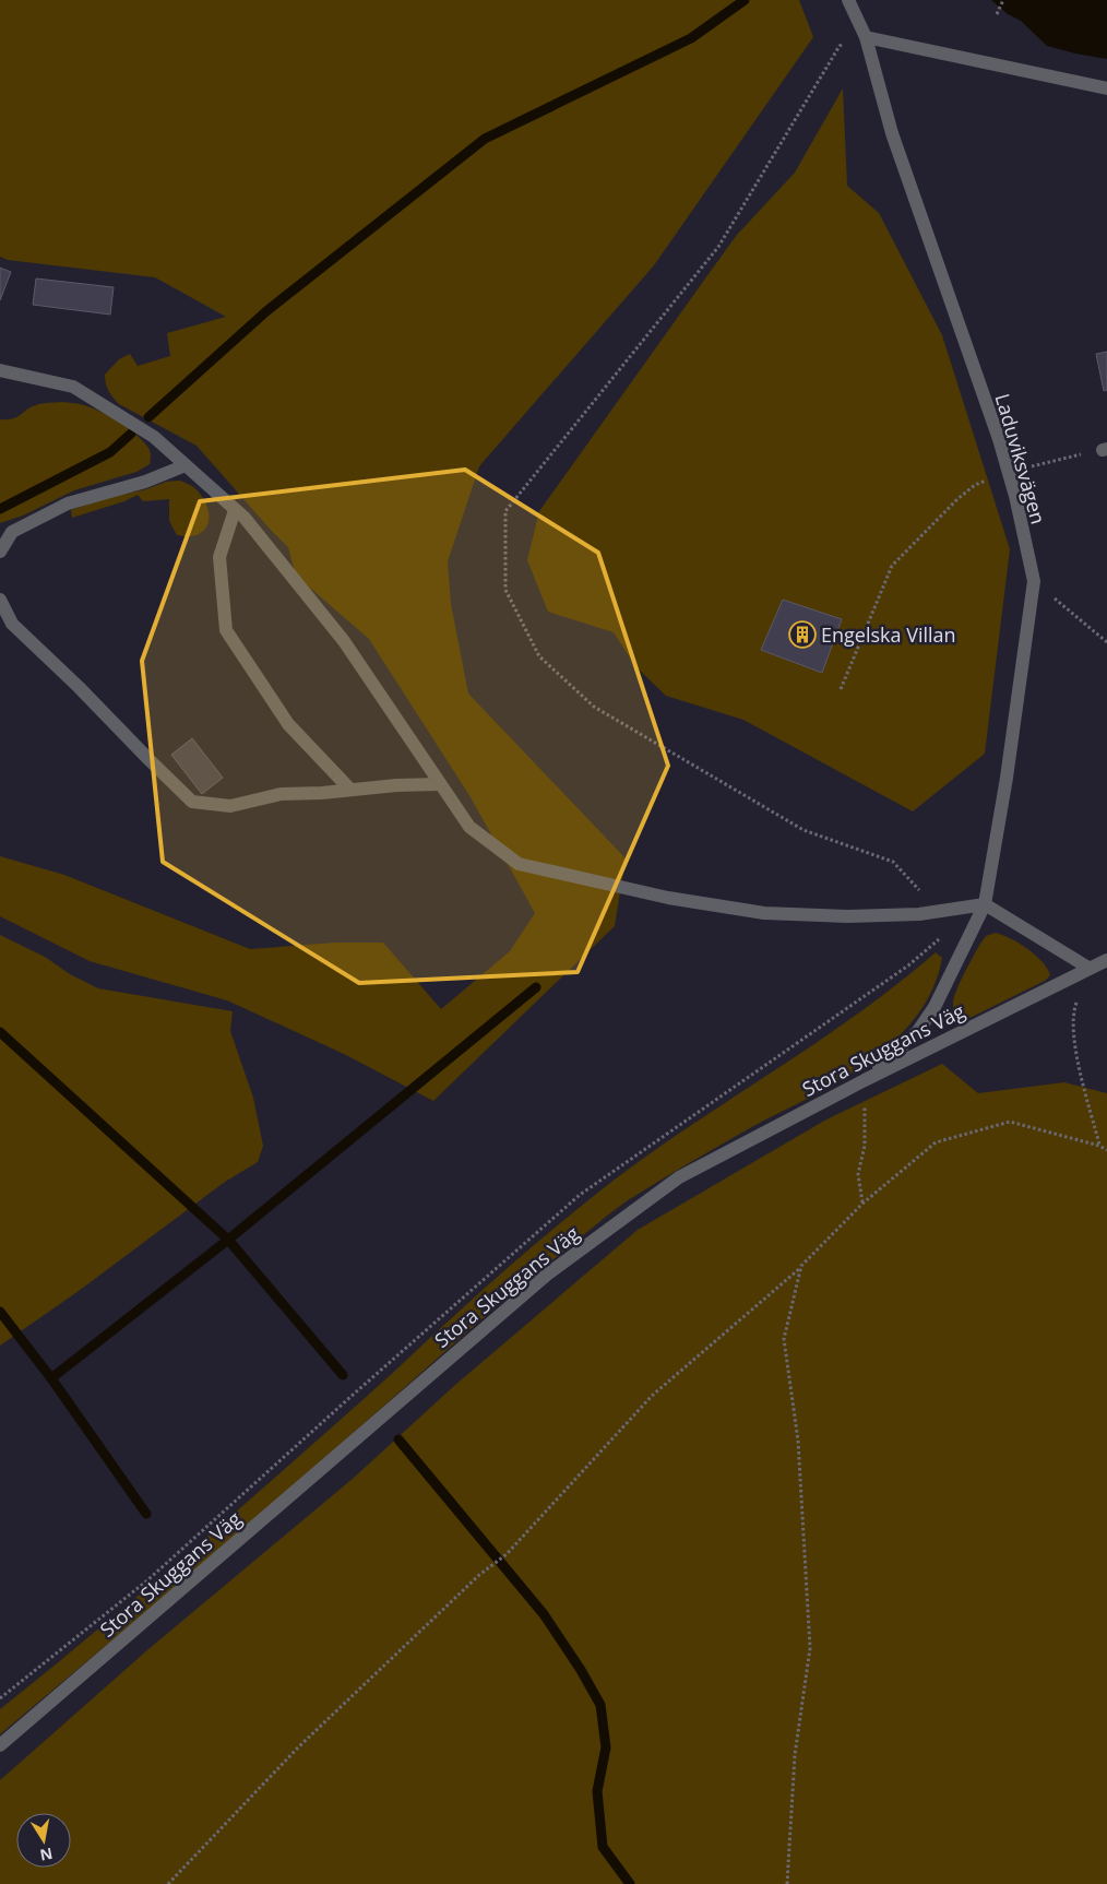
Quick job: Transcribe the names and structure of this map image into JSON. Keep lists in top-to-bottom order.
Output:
{
  "streets": {
    "street": ["Laduviksvägen", "Stora Skuggans Väg"]
  },
  "crossings": [
    ["Laduviksvägen", "Stora Skuggans Väg"]
  ],
  "places": {
    "building": ["Engelska Villan"]
  },
  "north": "bottom"
}
